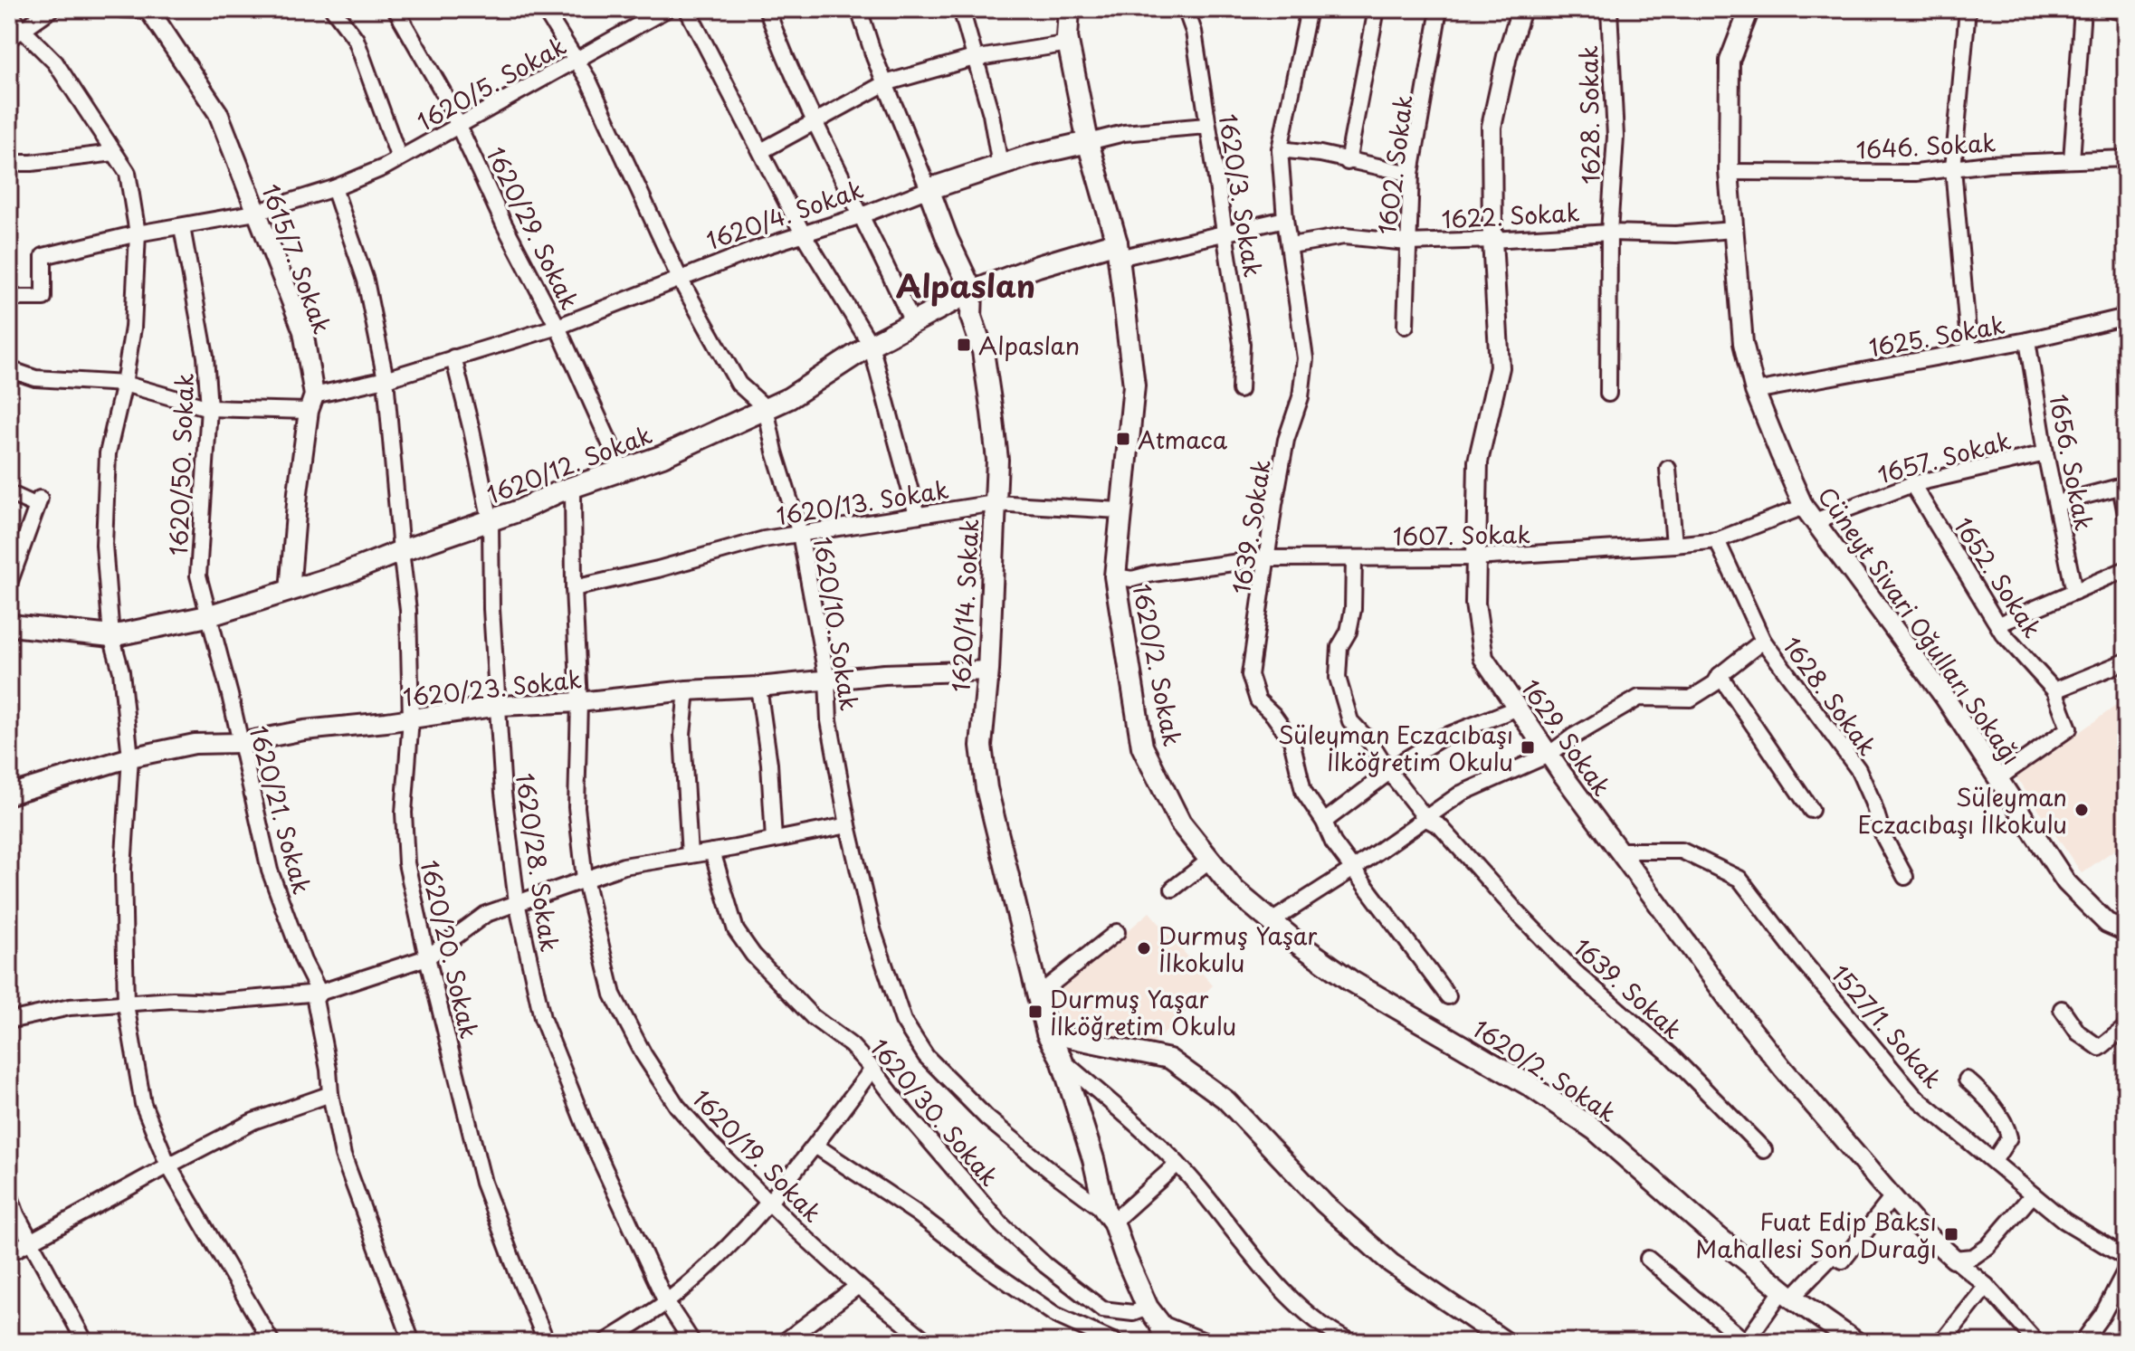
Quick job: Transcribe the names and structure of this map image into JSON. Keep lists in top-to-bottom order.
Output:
{
  "streets": {
    "main road": [
      "1620/4. Sokak",
      "1620/12. Sokak",
      "1620/14. Sokak",
      "1620/2. Sokak"
    ],
    "street": [
      "1620/5. Sokak",
      "1628. Sokak",
      "1646. Sokak",
      "1602. Sokak",
      "1620/3. Sokak",
      "1622. Sokak",
      "1620/29. Sokak",
      "1615/7. Sokak",
      "1625. Sokak",
      "1657. Sokak",
      "1656. Sokak",
      "1620/50. Sokak",
      "1620/13. Sokak",
      "1639. Sokak",
      "1607. Sokak",
      "1652. Sokak",
      "1620/10. Sokak",
      "Cüneyt Sivari Oğulları Sokağı",
      "1620/23. Sokak",
      "1629. Sokak",
      "1620/21. Sokak",
      "1620/28. Sokak",
      "1620/20. Sokak",
      "1527/1. Sokak",
      "1620/30. Sokak",
      "1620/19. Sokak"
    ]
  },
  "crossings": [
    ["1620/5. Sokak", "1620/29. Sokak"],
    ["1620/5. Sokak", "1615/7. Sokak"],
    ["1620/5. Sokak", "1620/50. Sokak"],
    ["1620/5. Sokak", "1620/20. Sokak"],
    ["1628. Sokak", "1622. Sokak"],
    ["1628. Sokak", "1607. Sokak"],
    ["1646. Sokak", "Cüneyt Sivari Oğulları Sokağı"],
    ["1602. Sokak", "1622. Sokak"],
    ["1620/3. Sokak", "1620/4. Sokak"],
    ["1620/4. Sokak", "1620/29. Sokak"],
    ["1620/4. Sokak", "1615/7. Sokak"],
    ["1620/4. Sokak", "1620/50. Sokak"],
    ["1620/4. Sokak", "1620/14. Sokak"],
    ["1620/4. Sokak", "1620/2. Sokak"],
    ["1620/4. Sokak", "1620/28. Sokak"],
    ["1620/4. Sokak", "1620/20. Sokak"],
    ["1622. Sokak", "1639. Sokak"],
    ["1622. Sokak", "Cüneyt Sivari Oğulları Sokağı"],
    ["1622. Sokak", "1629. Sokak"],
    ["1620/29. Sokak", "1620/12. Sokak"],
    ["1615/7. Sokak", "1620/12. Sokak"],
    ["1625. Sokak", "1656. Sokak"],
    ["1625. Sokak", "Cüneyt Sivari Oğulları Sokağı"],
    ["1657. Sokak", "1656. Sokak"],
    ["1657. Sokak", "1607. Sokak"],
    ["1657. Sokak", "1652. Sokak"],
    ["1657. Sokak", "Cüneyt Sivari Oğulları Sokağı"],
    ["1620/50. Sokak", "1620/12. Sokak"],
    ["1620/50. Sokak", "1620/21. Sokak"],
    ["1620/12. Sokak", "1620/14. Sokak"],
    ["1620/12. Sokak", "1620/10. Sokak"],
    ["1620/12. Sokak", "1620/2. Sokak"],
    ["1620/12. Sokak", "1620/21. Sokak"],
    ["1620/12. Sokak", "1620/28. Sokak"],
    ["1620/12. Sokak", "1620/20. Sokak"],
    ["1620/12. Sokak", "1620/19. Sokak"],
    ["1620/13. Sokak", "1620/14. Sokak"],
    ["1620/13. Sokak", "1620/10. Sokak"],
    ["1620/13. Sokak", "1620/2. Sokak"],
    ["1620/13. Sokak", "1620/19. Sokak"],
    ["1639. Sokak", "1607. Sokak"],
    ["1607. Sokak", "Cüneyt Sivari Oğulları Sokağı"],
    ["1607. Sokak", "1620/2. Sokak"],
    ["1607. Sokak", "1629. Sokak"],
    ["1652. Sokak", "Cüneyt Sivari Oğulları Sokağı"],
    ["1620/14. Sokak", "1620/10. Sokak"],
    ["1620/14. Sokak", "1620/23. Sokak"],
    ["1620/14. Sokak", "1620/30. Sokak"],
    ["1620/10. Sokak", "1620/23. Sokak"],
    ["1620/23. Sokak", "1620/21. Sokak"],
    ["1620/23. Sokak", "1620/28. Sokak"],
    ["1620/23. Sokak", "1620/20. Sokak"],
    ["1620/23. Sokak", "1620/19. Sokak"],
    ["1629. Sokak", "1527/1. Sokak"]
  ],
  "districts": ["Alpaslan"],
  "places": {
    "transit": [
      "Alpaslan",
      "Atmaca",
      "Süleyman Eczacıbaşı İlköğretim Okulu",
      "Durmuş Yaşar İlköğretim Okulu",
      "Fuat Edip Baksı Mahallesi Son Durağı"
    ],
    "other": ["Süleyman Eczacıbaşı İlkokulu", "Durmuş Yaşar İlkokulu"]
  }
}
